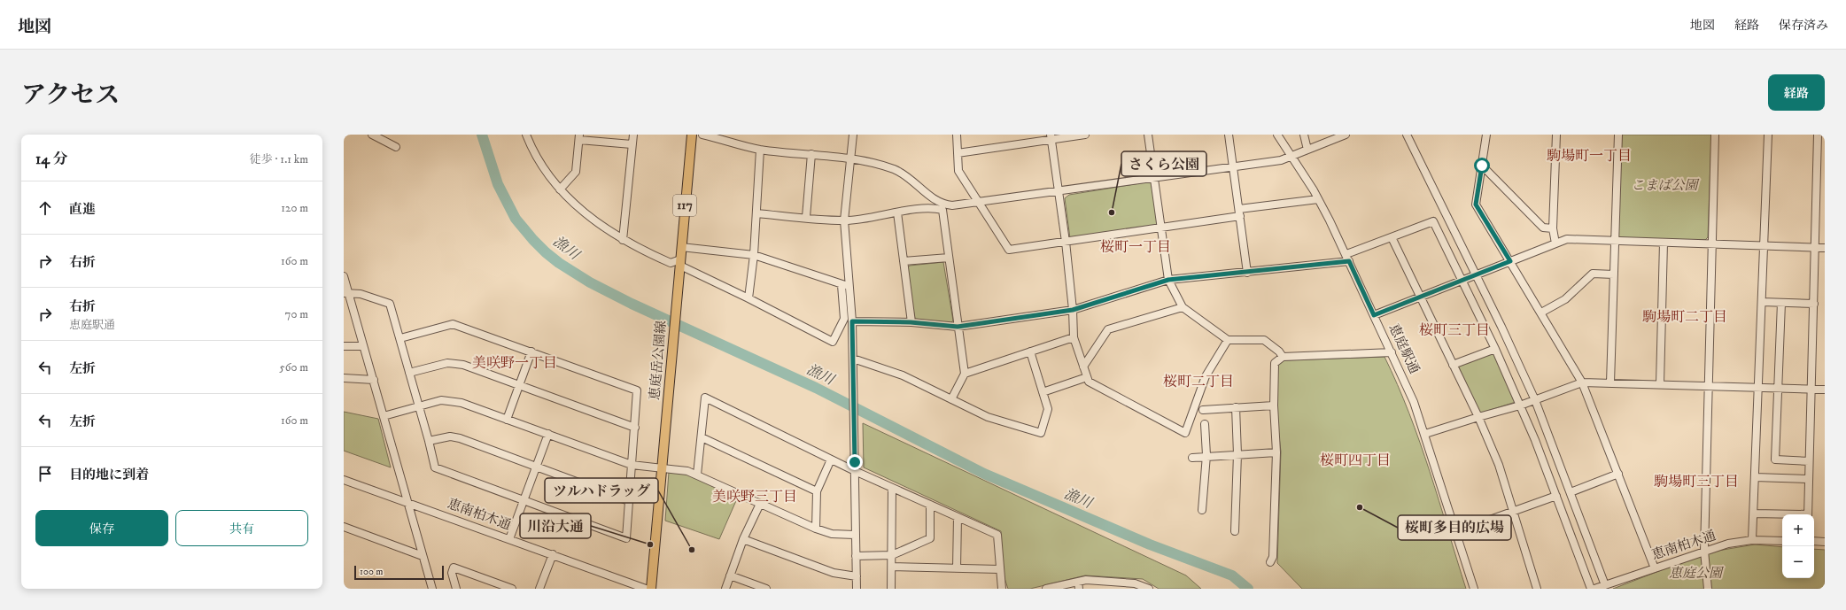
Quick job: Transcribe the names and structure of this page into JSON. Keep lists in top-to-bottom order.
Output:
{
  "streets": {
    "main road": ["117", "恵庭岳公園線"],
    "street": ["恵庭駅通", "恵南柏木通"]
  },
  "districts": [
    "駒場町一丁目",
    "桜町一丁目",
    "駒場町二丁目",
    "桜町三丁目",
    "美咲野一丁目",
    "桜町二丁目",
    "桜町四丁目",
    "駒場町三丁目",
    "美咲野三丁目"
  ],
  "water": ["漁川"],
  "parks": ["こまば公園", "恵庭公園"],
  "places": [
    "さくら公園",
    "桜町多目的広場",
    "川沿大通",
    "ツルハドラッグ"
  ],
  "scale_bar": "100 m",
  "page": {
    "header": "地図",
    "nav": ["地図", "経路", "保存済み"],
    "title": "アクセス",
    "buttons": [
      "経路",
      ["保存", "共有"]
    ],
    "heading": ["14 分", "徒歩 · 1.1 km"],
    "list": [
      ["直進", "120 m"],
      ["右折", "160 m"],
      ["右折", "恵庭駅通", "70 m"],
      ["左折", "560 m"],
      ["左折", "160 m"],
      "目的地に到着"
    ],
    "map_buttons": ["+", "−"],
    "scale": "100 m"
  }
}
